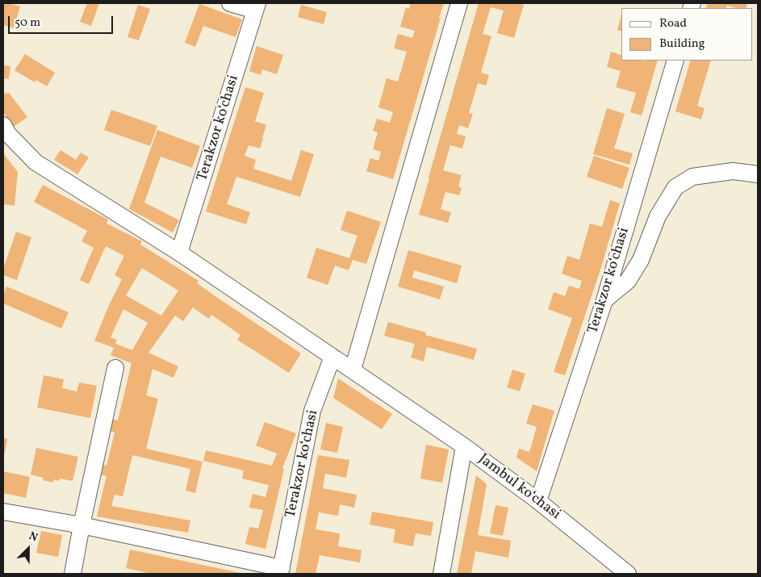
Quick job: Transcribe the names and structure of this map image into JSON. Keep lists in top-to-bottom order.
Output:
{
  "streets": {
    "street": ["Terakzor koʻchasi", "Jambul koʻchasi"]
  },
  "crossings": [
    ["Terakzor koʻchasi", "Jambul koʻchasi"]
  ],
  "legend": ["Road", "Building"],
  "scale_bar": "50 m",
  "north": "top right"
}
